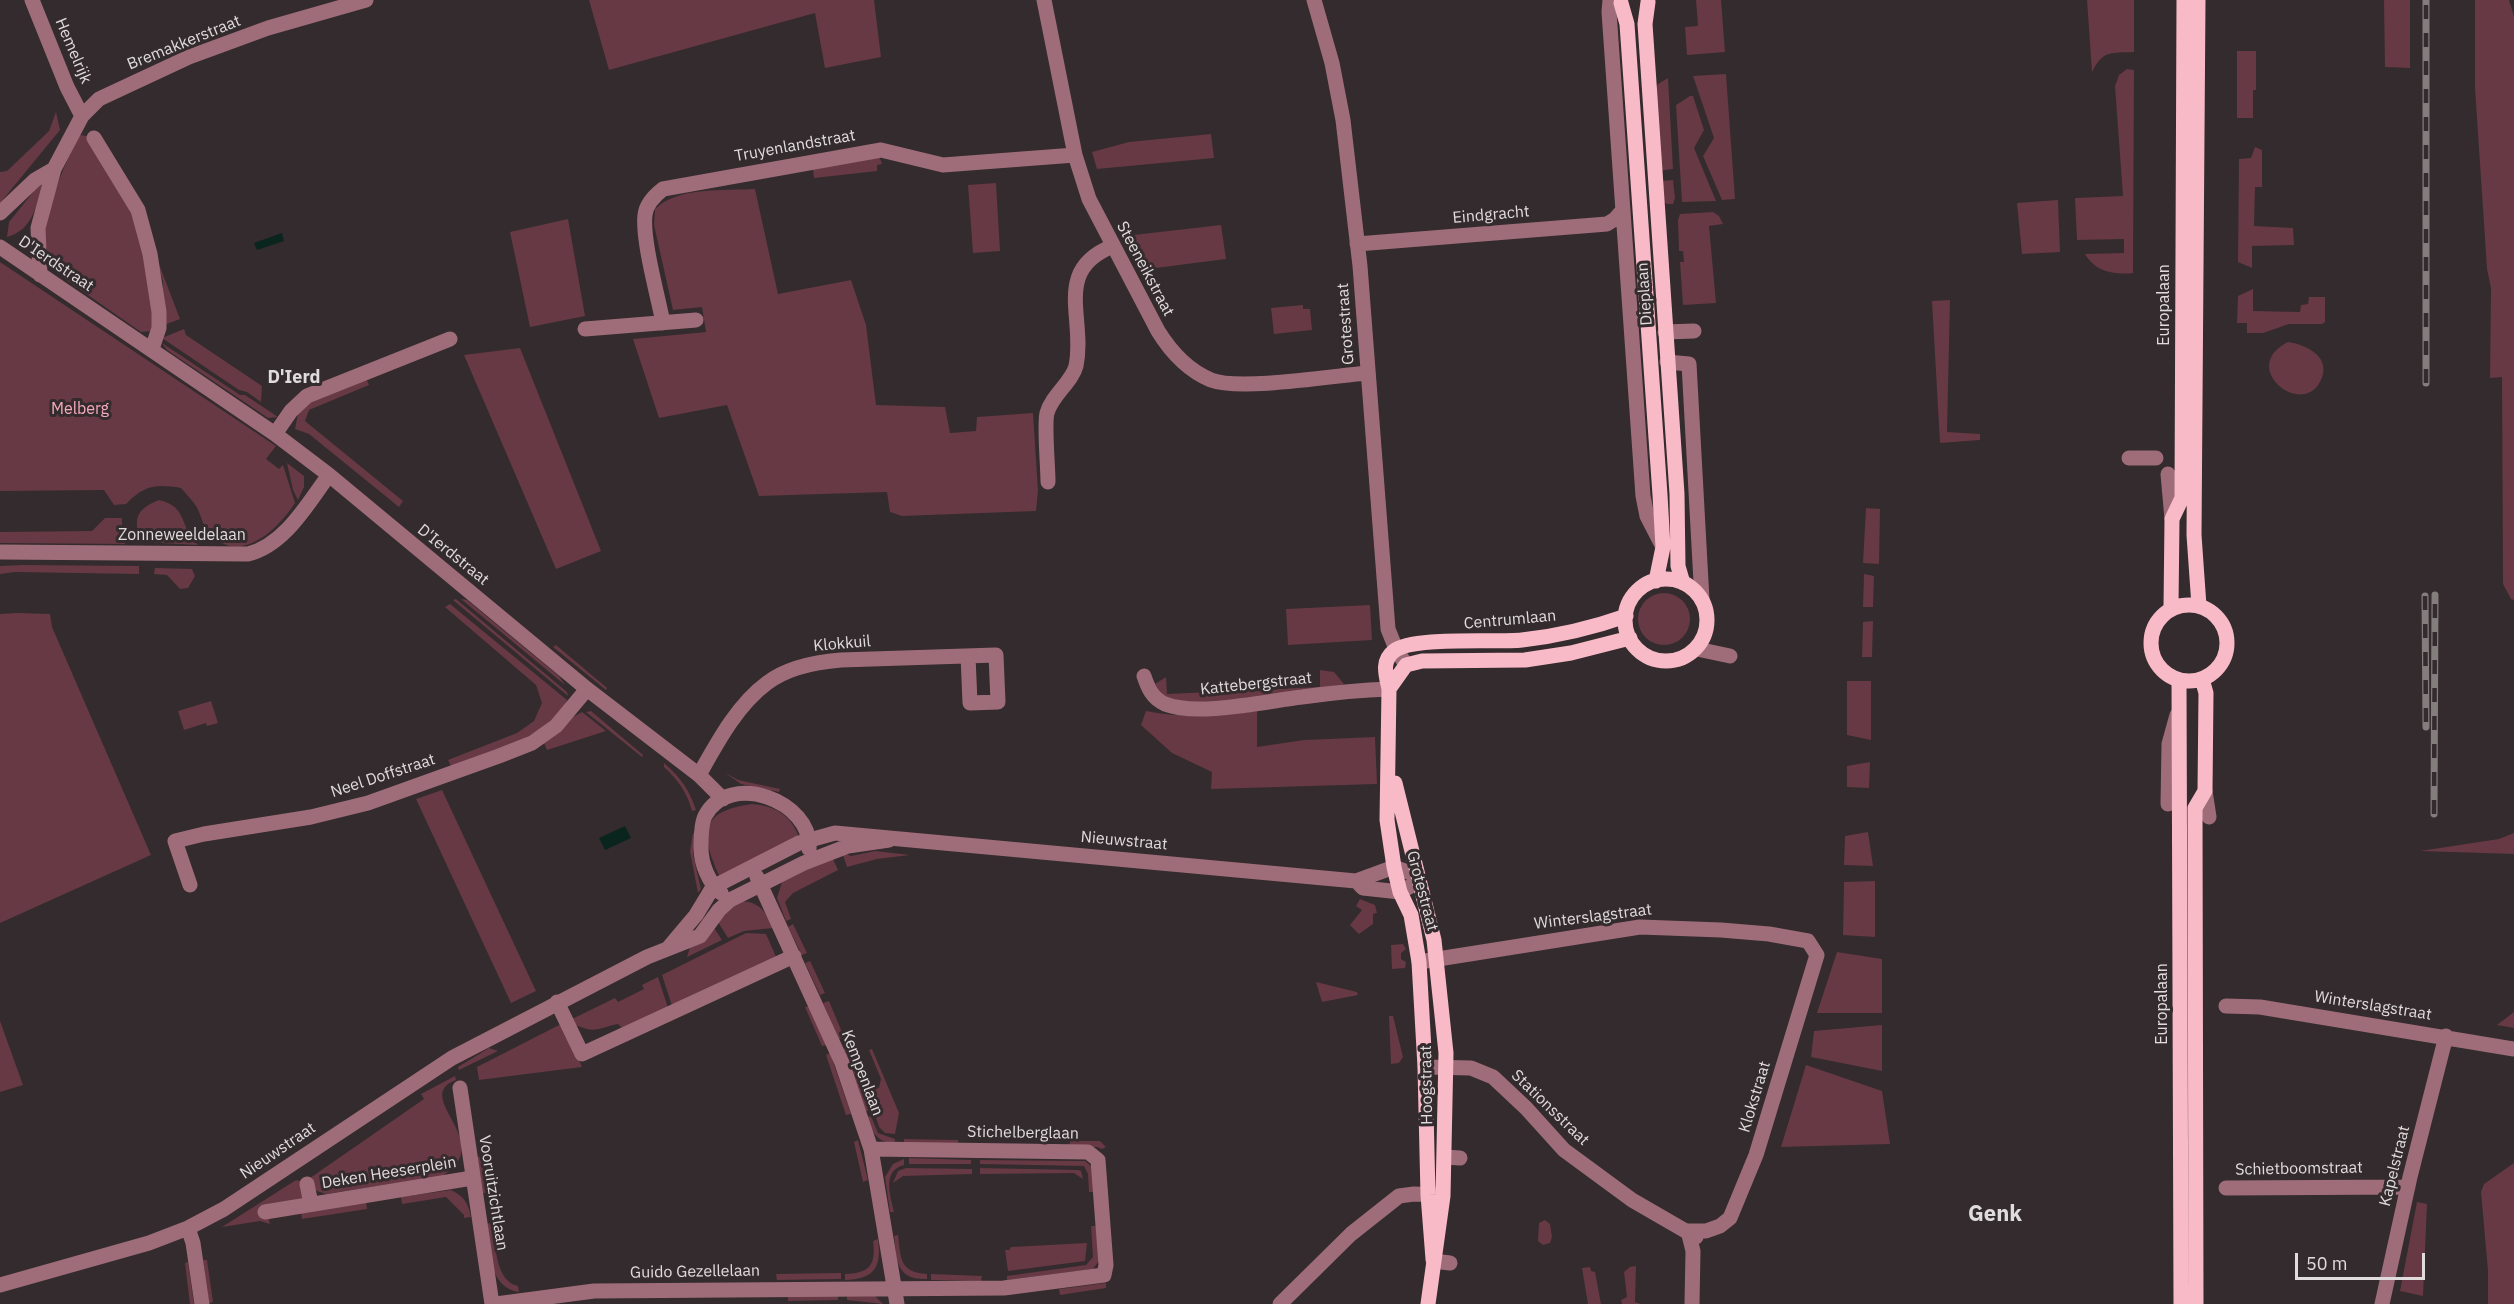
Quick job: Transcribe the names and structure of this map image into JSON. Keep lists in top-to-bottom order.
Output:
{
  "streets": {
    "main road": [
      "Dieplaan",
      "Europalaan",
      "Grotestraat",
      "Centrumlaan",
      "Hoogstraat"
    ],
    "street": [
      "Bremakkerstraat",
      "Hemelrijk",
      "Truyenlandstraat",
      "Eindgracht",
      "D'Ierdstraat",
      "Steeneikstraat",
      "Zonneweeldelaan",
      "Klokkuil",
      "Kattebergstraat",
      "Neel Doffstraat",
      "Nieuwstraat",
      "Winterslagstraat",
      "Kempenlaan",
      "Klokstraat",
      "Stationsstraat",
      "Stichelberglaan",
      "Kapelstraat",
      "Schietboomstraat",
      "Deken Heeserplein",
      "Vooruitzichtlaan",
      "Guido Gezellelaan"
    ]
  },
  "crossings": [
    ["Bremakkerstraat", "Hemelrijk"],
    ["Bremakkerstraat", "D'Ierdstraat"],
    ["Truyenlandstraat", "Steeneikstraat"],
    ["Eindgracht", "Dieplaan"],
    ["Eindgracht", "Grotestraat"],
    ["D'Ierdstraat", "Zonneweeldelaan"],
    ["D'Ierdstraat", "Klokkuil"],
    ["D'Ierdstraat", "Neel Doffstraat"],
    ["Steeneikstraat", "Grotestraat"],
    ["Dieplaan", "Centrumlaan"],
    ["Grotestraat", "Centrumlaan"],
    ["Grotestraat", "Kattebergstraat"],
    ["Grotestraat", "Nieuwstraat"],
    ["Grotestraat", "Winterslagstraat"],
    ["Grotestraat", "Hoogstraat"],
    ["Nieuwstraat", "Kempenlaan"],
    ["Winterslagstraat", "Hoogstraat"],
    ["Winterslagstraat", "Klokstraat"],
    ["Winterslagstraat", "Kapelstraat"],
    ["Kempenlaan", "Stichelberglaan"],
    ["Kempenlaan", "Guido Gezellelaan"],
    ["Hoogstraat", "Stationsstraat"],
    ["Klokstraat", "Stationsstraat"],
    ["Stichelberglaan", "Guido Gezellelaan"],
    ["Kapelstraat", "Schietboomstraat"],
    ["Deken Heeserplein", "Vooruitzichtlaan"],
    ["Vooruitzichtlaan", "Guido Gezellelaan"]
  ],
  "districts": ["D'Ierd", "Genk"],
  "parks": ["Melberg"],
  "scale_bar": "50 m"
}
